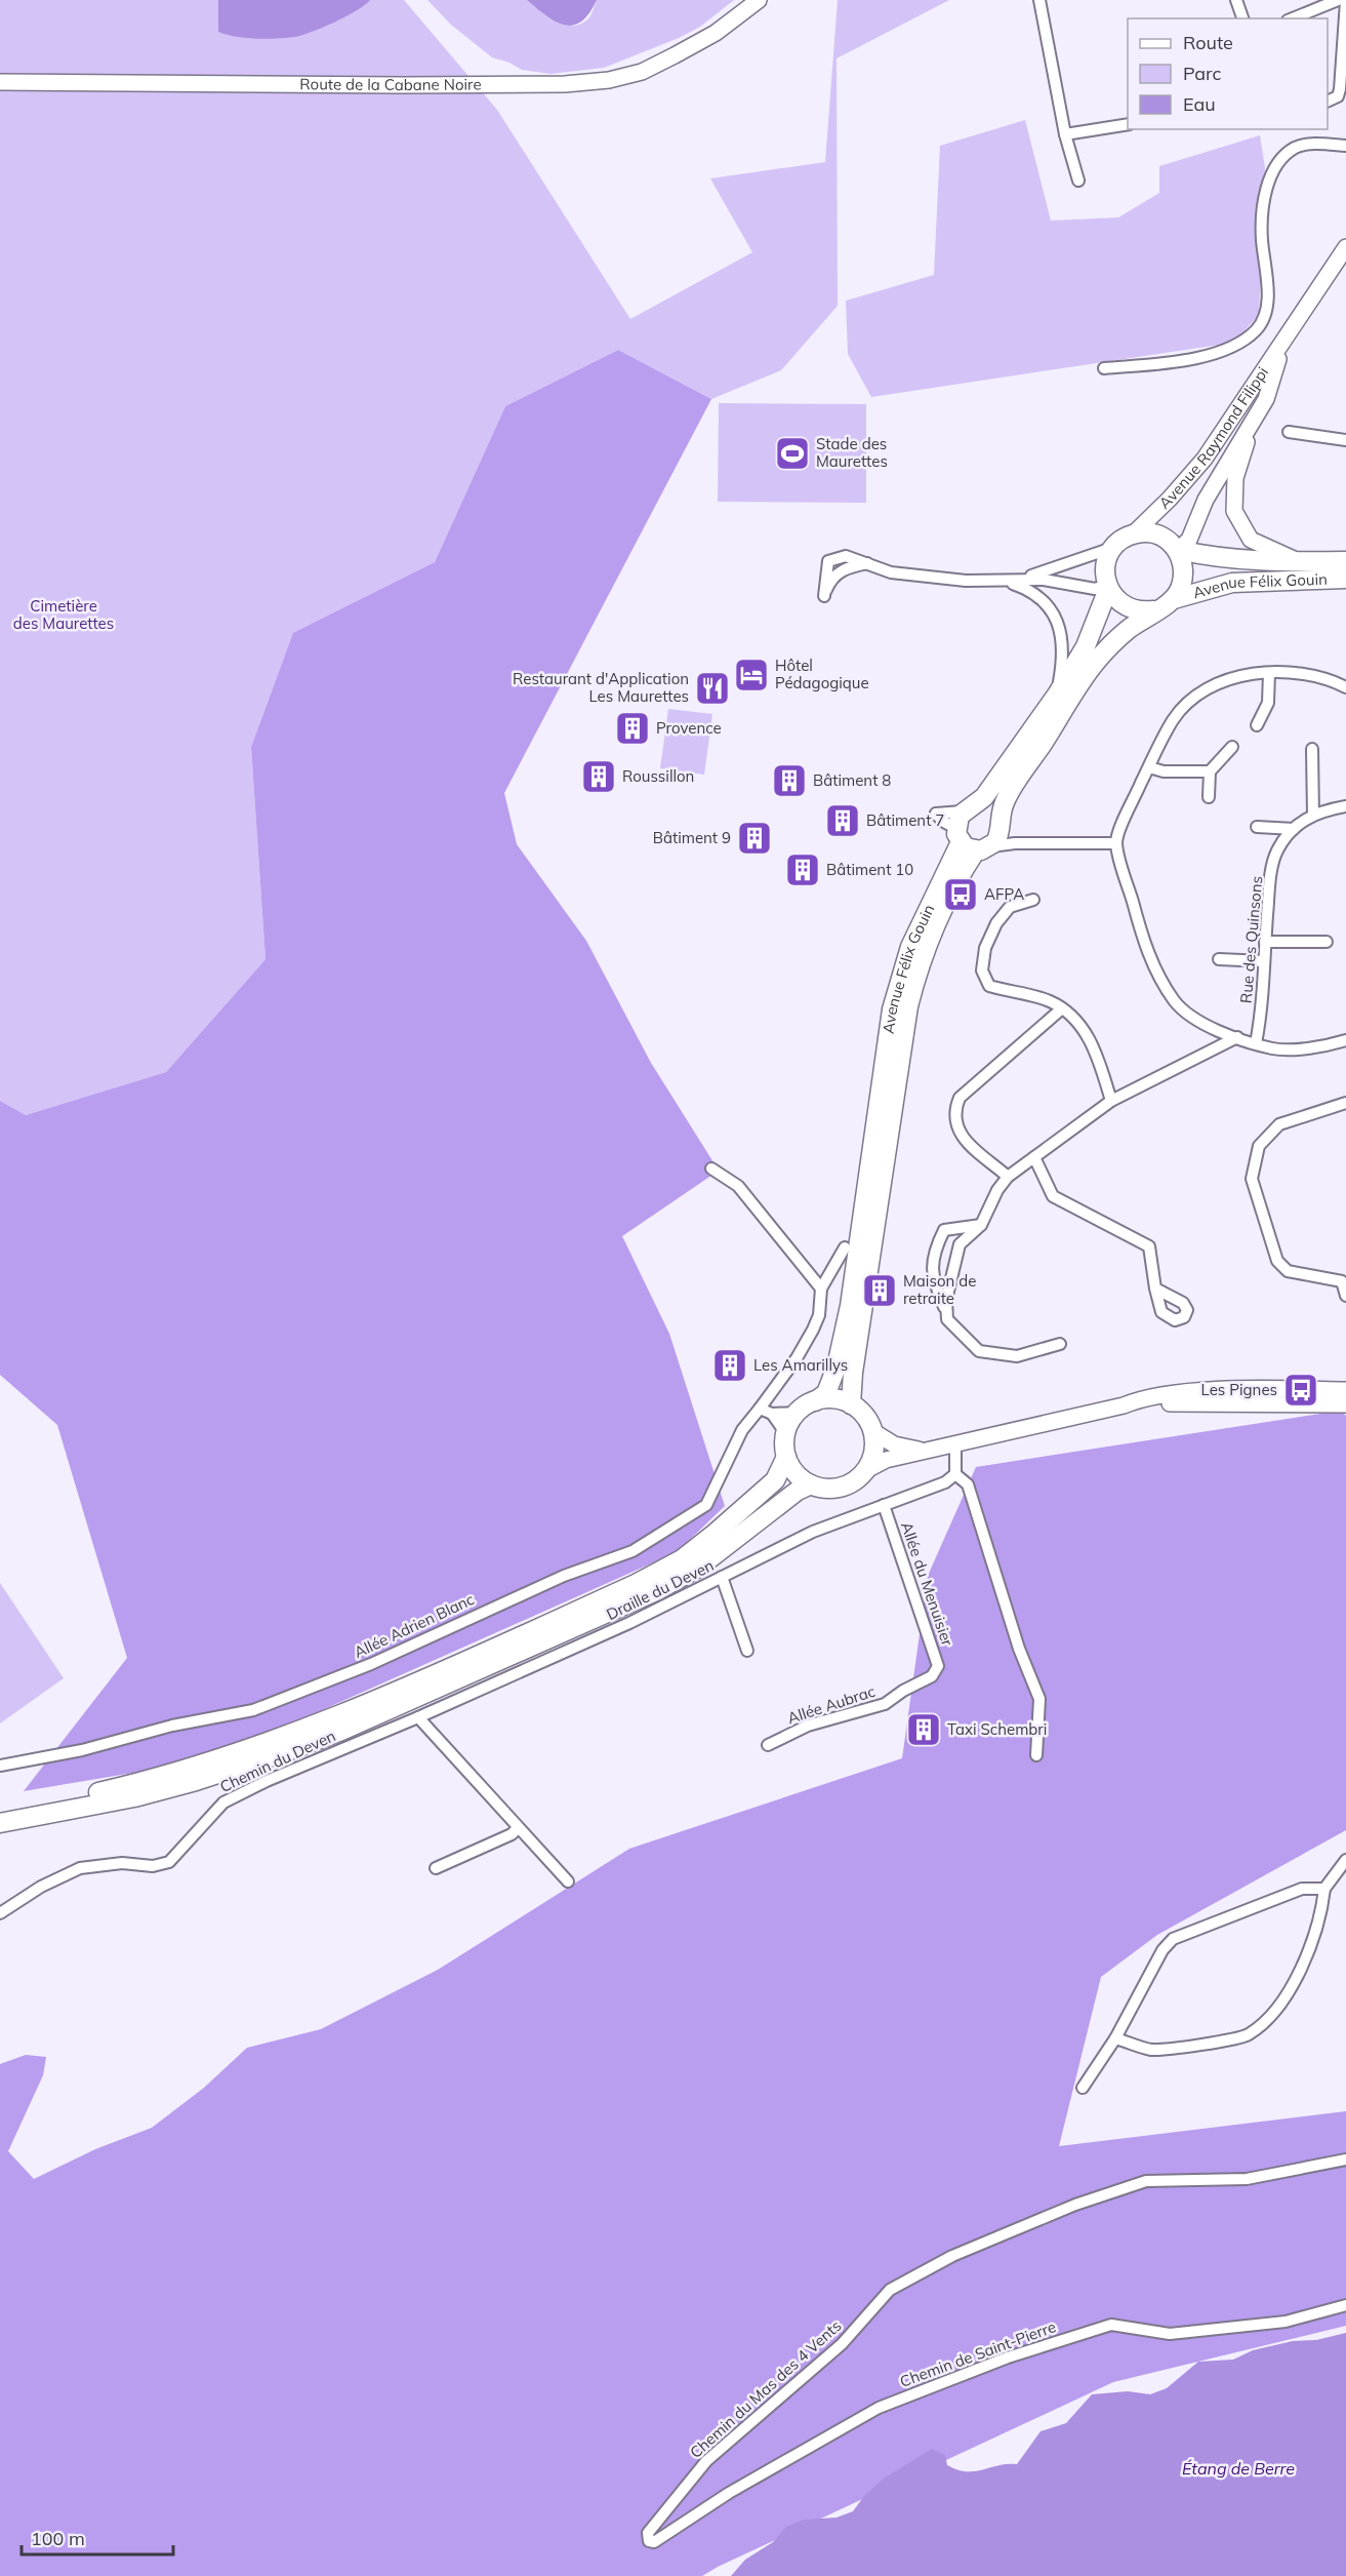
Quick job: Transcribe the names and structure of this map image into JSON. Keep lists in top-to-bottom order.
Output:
{
  "streets": {
    "main road": ["Route de la Cabane Noire", "Avenue Raymond Filippi", "Avenue Félix Gouin"],
    "street": [
      "Rue des Quinsons",
      "Allée du Menuisier",
      "Draille du Deven",
      "Allée Adrien Blanc",
      "Allée Aubrac",
      "Chemin du Deven",
      "Chemin de Saint-Pierre",
      "Chemin du Mas des 4 Vents"
    ]
  },
  "crossings": [
    ["Avenue Raymond Filippi", "Avenue Félix Gouin"],
    ["Allée du Menuisier", "Draille du Deven"],
    ["Allée du Menuisier", "Allée Aubrac"],
    ["Draille du Deven", "Chemin du Deven"],
    ["Chemin de Saint-Pierre", "Chemin du Mas des 4 Vents"]
  ],
  "water": ["Étang de Berre"],
  "parks": ["Cimetière des Maurettes"],
  "places": {
    "sports": ["Stade des Maurettes"],
    "hotel": ["Hôtel Pédagogique"],
    "restaurant": ["Restaurant d'Application Les Maurettes"],
    "building": [
      "Provence",
      "Roussillon",
      "Bâtiment 8",
      "Bâtiment 7",
      "Bâtiment 9",
      "Bâtiment 10",
      "Maison de retraite",
      "Les Amarillys",
      "Taxi Schembri"
    ],
    "bus stop": ["AFPA", "Les Pignes"]
  },
  "legend": ["Route", "Parc", "Eau"],
  "scale_bar": "100 m"
}
